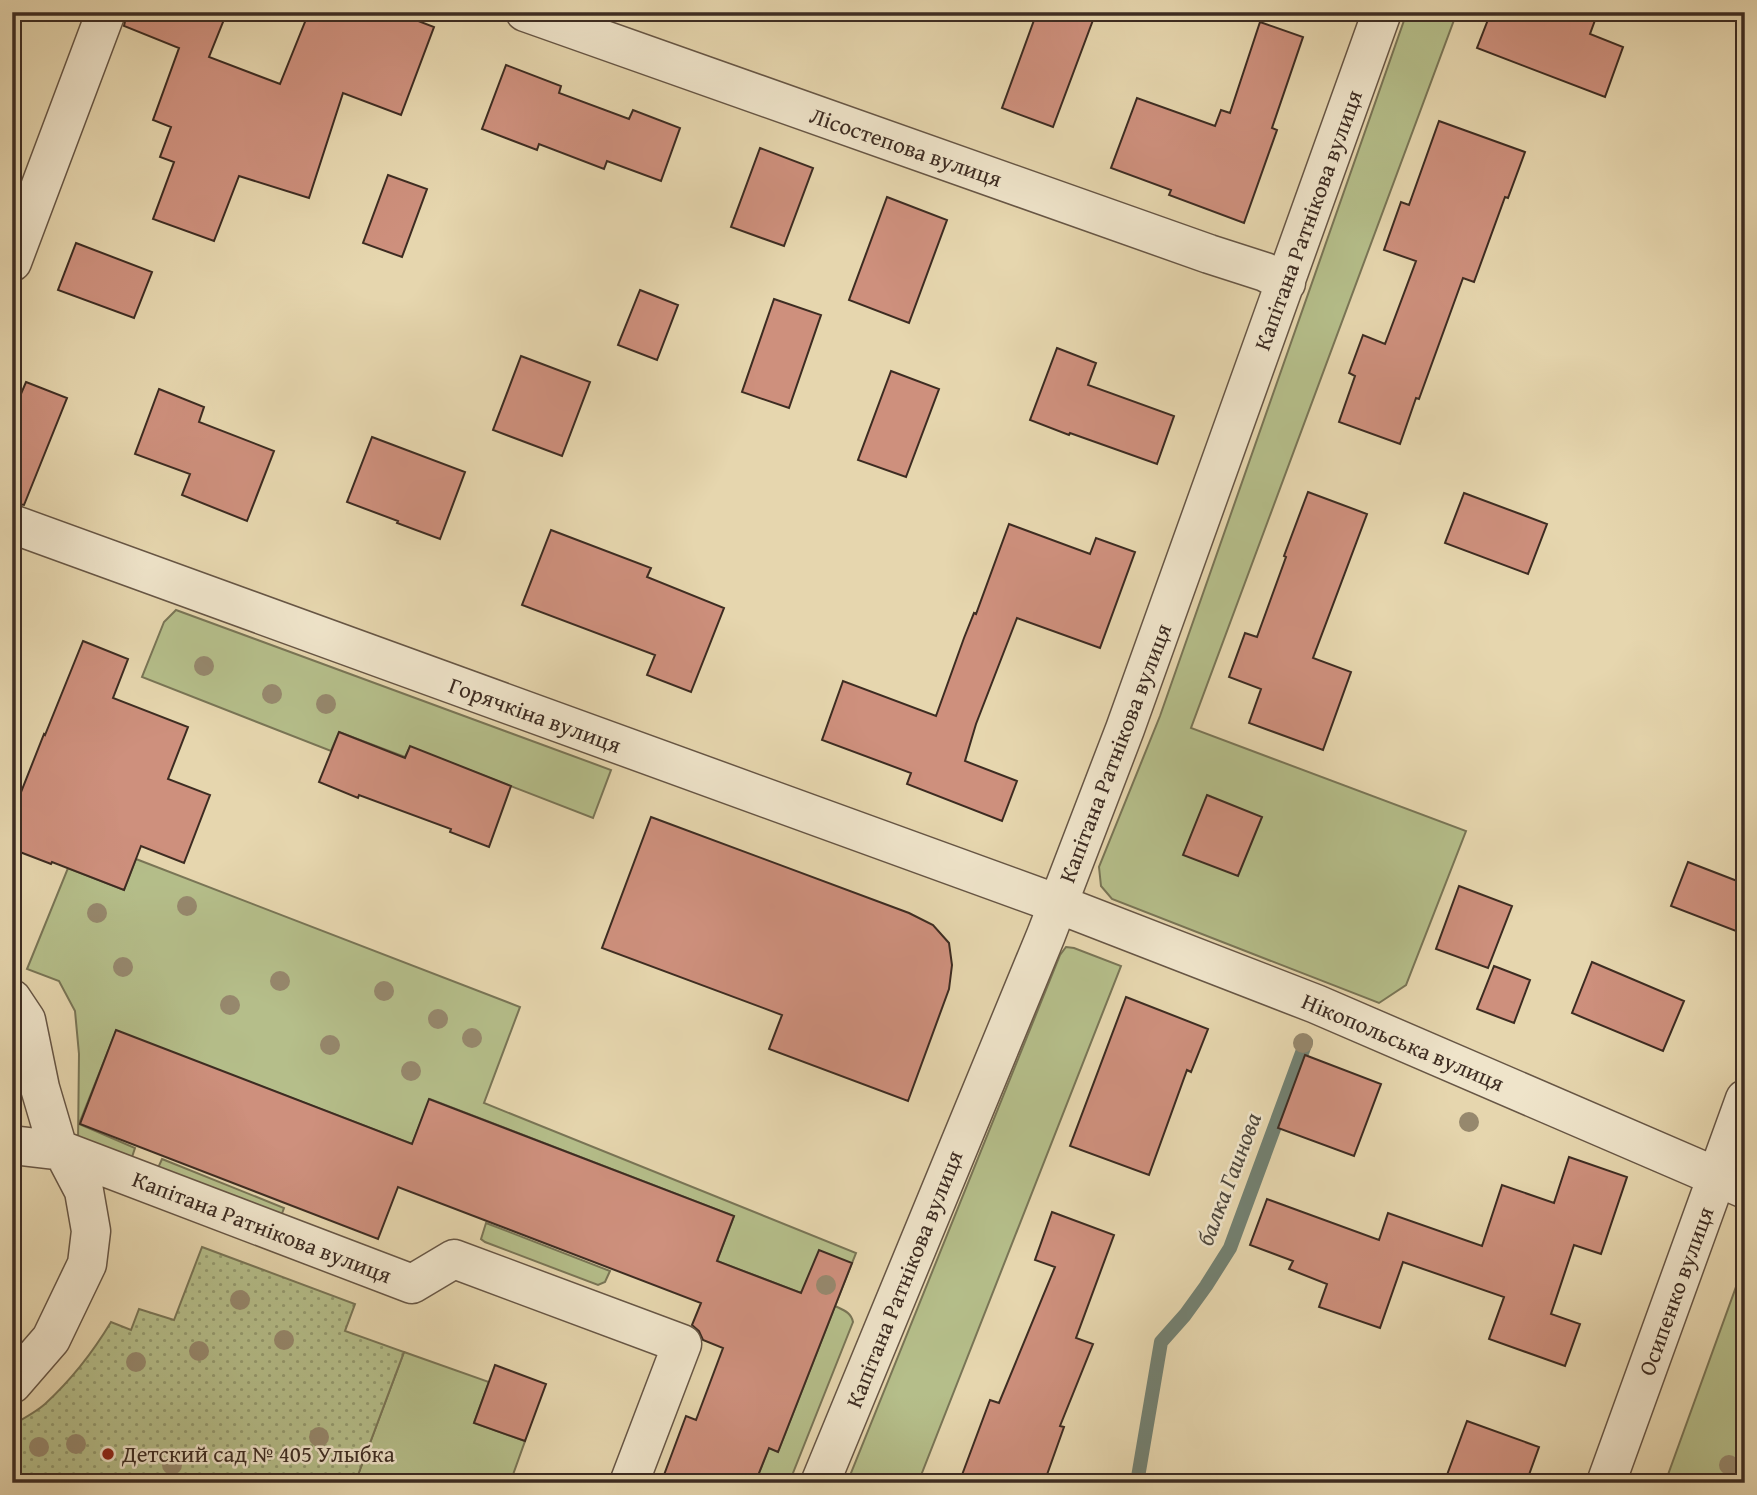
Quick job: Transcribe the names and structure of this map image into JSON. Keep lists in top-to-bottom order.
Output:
{
  "streets": {
    "street": [
      "Лісостепова вулиця",
      "Капітана Ратнікова вулиця",
      "Горячкіна вулиця",
      "Нікопольська вулиця",
      "Осипенко вулиця"
    ]
  },
  "crossings": [
    ["Лісостепова вулиця", "Капітана Ратнікова вулиця"],
    ["Капітана Ратнікова вулиця", "Горячкіна вулиця"],
    ["Капітана Ратнікова вулиця", "Нікопольська вулиця"],
    ["Горячкіна вулиця", "Нікопольська вулиця"],
    ["Нікопольська вулиця", "Осипенко вулиця"]
  ],
  "water": ["балка Гаинова"],
  "places": ["Детский сад № 405 Улыбка"]
}
